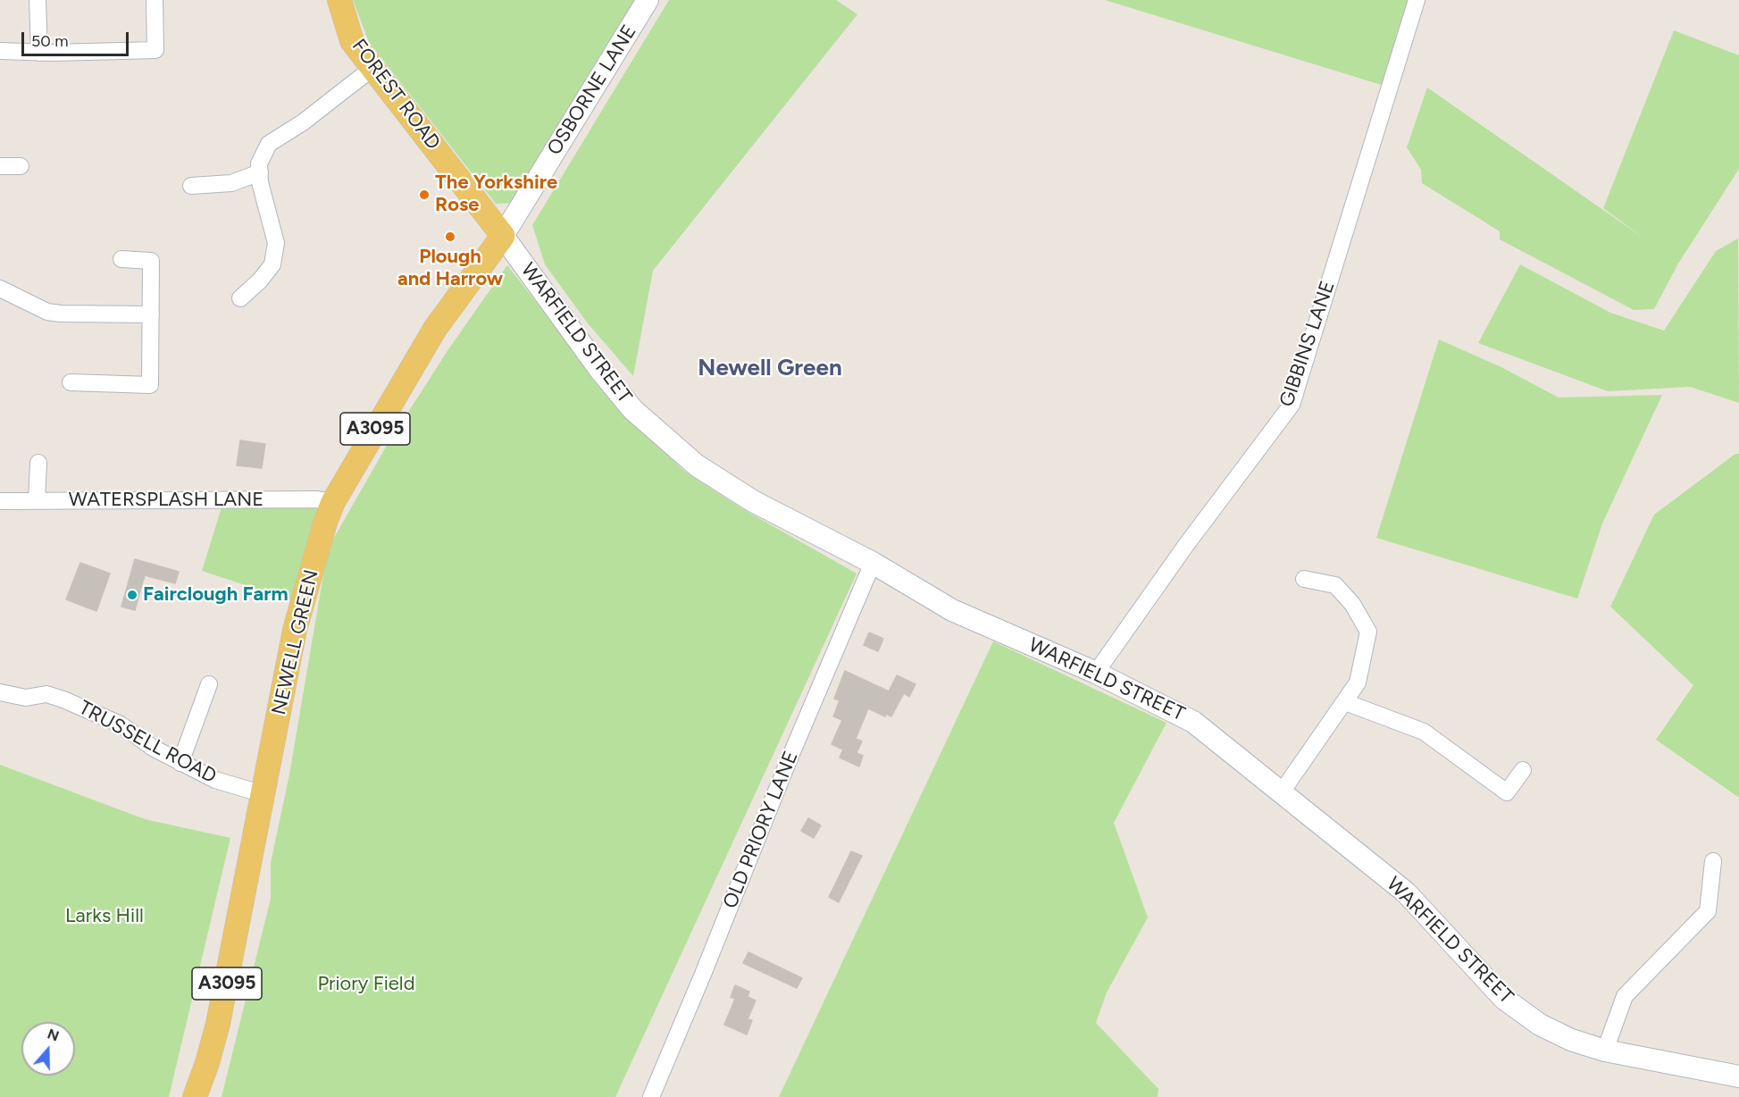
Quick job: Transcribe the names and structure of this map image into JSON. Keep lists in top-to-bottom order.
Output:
{
  "streets": {
    "main road": [
      "OSBORNE LANE",
      "FOREST ROAD",
      "WARFIELD STREET",
      "A3095",
      "NEWELL GREEN"
    ],
    "street": [
      "GIBBINS LANE",
      "WATERSPLASH LANE",
      "TRUSSELL ROAD",
      "OLD PRIORY LANE"
    ]
  },
  "crossings": [
    ["OSBORNE LANE", "FOREST ROAD"],
    ["OSBORNE LANE", "WARFIELD STREET"],
    ["OSBORNE LANE", "NEWELL GREEN"],
    ["FOREST ROAD", "WARFIELD STREET"],
    ["FOREST ROAD", "NEWELL GREEN"],
    ["WARFIELD STREET", "GIBBINS LANE"],
    ["WARFIELD STREET", "NEWELL GREEN"],
    ["WARFIELD STREET", "OLD PRIORY LANE"],
    ["WATERSPLASH LANE", "NEWELL GREEN"],
    ["NEWELL GREEN", "TRUSSELL ROAD"]
  ],
  "districts": ["Newell Green"],
  "parks": ["Larks Hill", "Priory Field"],
  "places": ["The Yorkshire Rose", "Plough and Harrow", "Fairclough Farm"],
  "scale_bar": "50 m",
  "north": "top"
}
